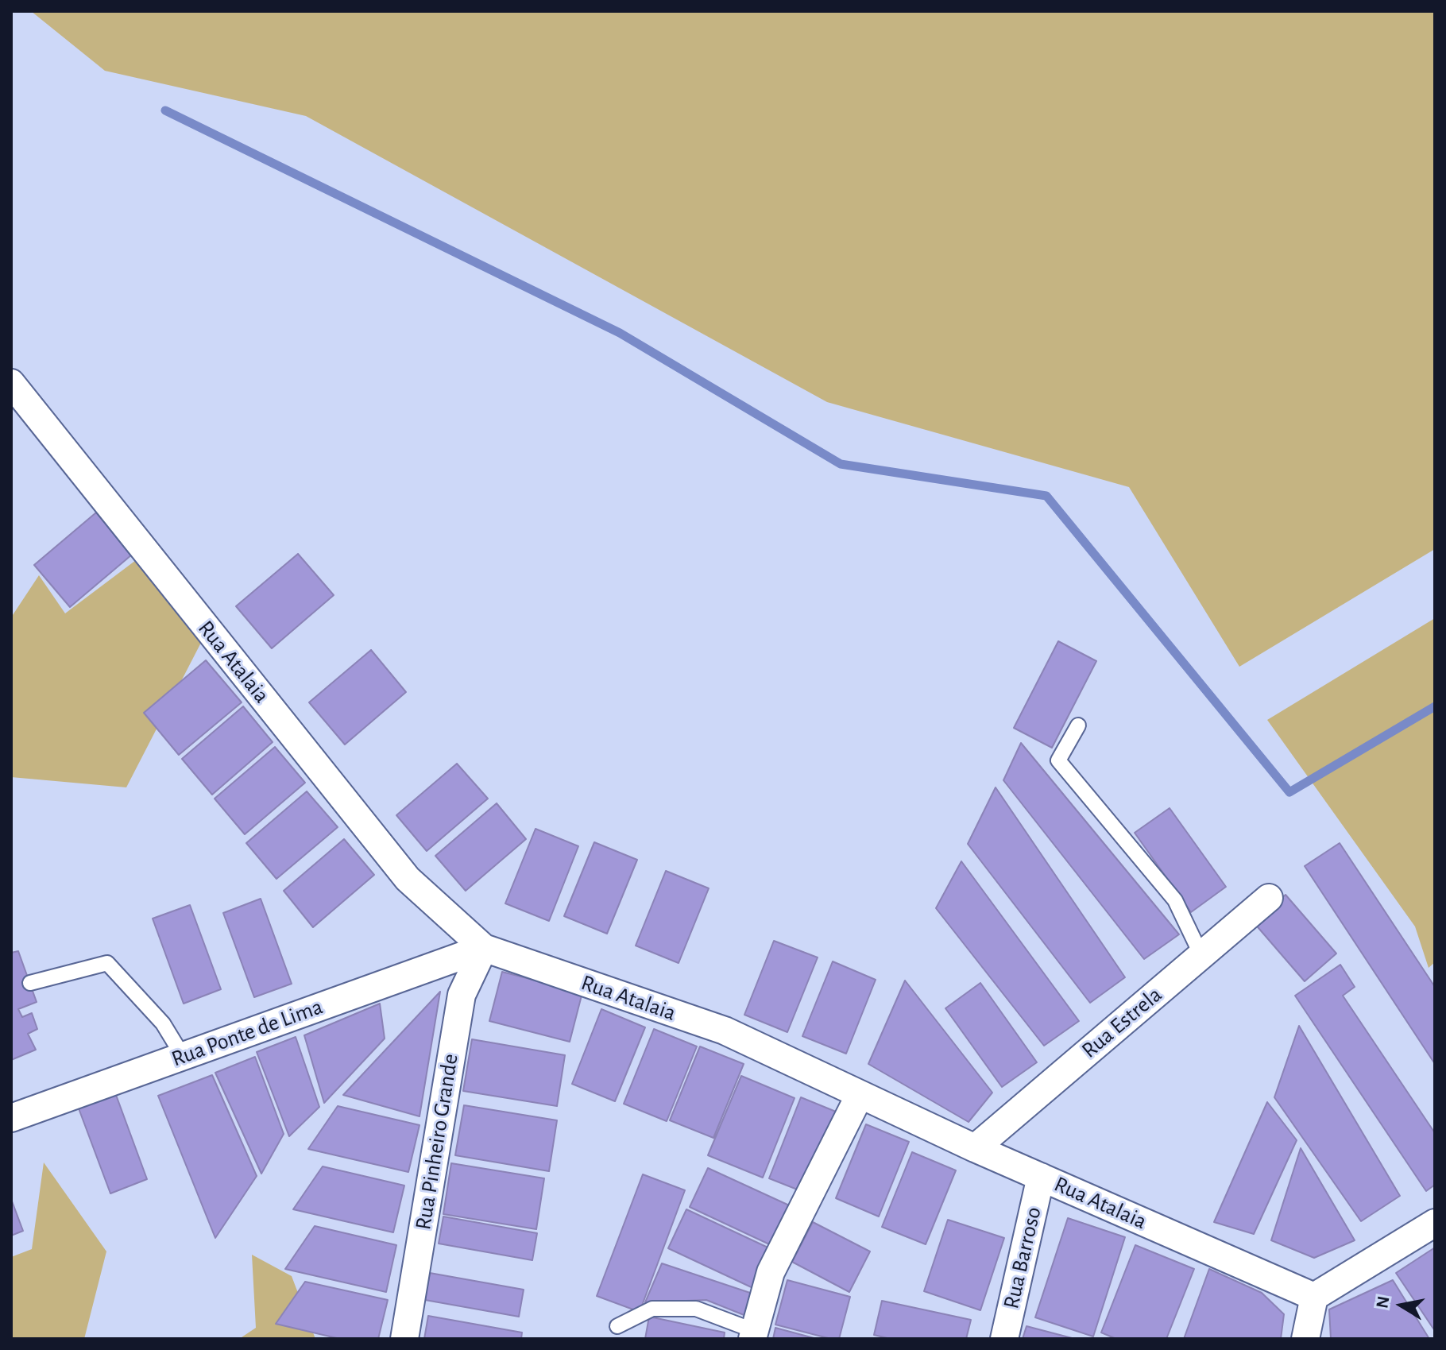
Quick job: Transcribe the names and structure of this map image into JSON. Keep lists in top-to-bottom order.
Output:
{
  "streets": {
    "street": [
      "Rua Atalaia",
      "Rua Estrela",
      "Rua Ponte de Lima",
      "Rua Pinheiro Grande",
      "Rua Barroso"
    ]
  },
  "crossings": [
    ["Rua Atalaia", "Rua Estrela"],
    ["Rua Atalaia", "Rua Ponte de Lima"],
    ["Rua Atalaia", "Rua Pinheiro Grande"],
    ["Rua Atalaia", "Rua Barroso"],
    ["Rua Ponte de Lima", "Rua Pinheiro Grande"]
  ],
  "north": "left"
}
